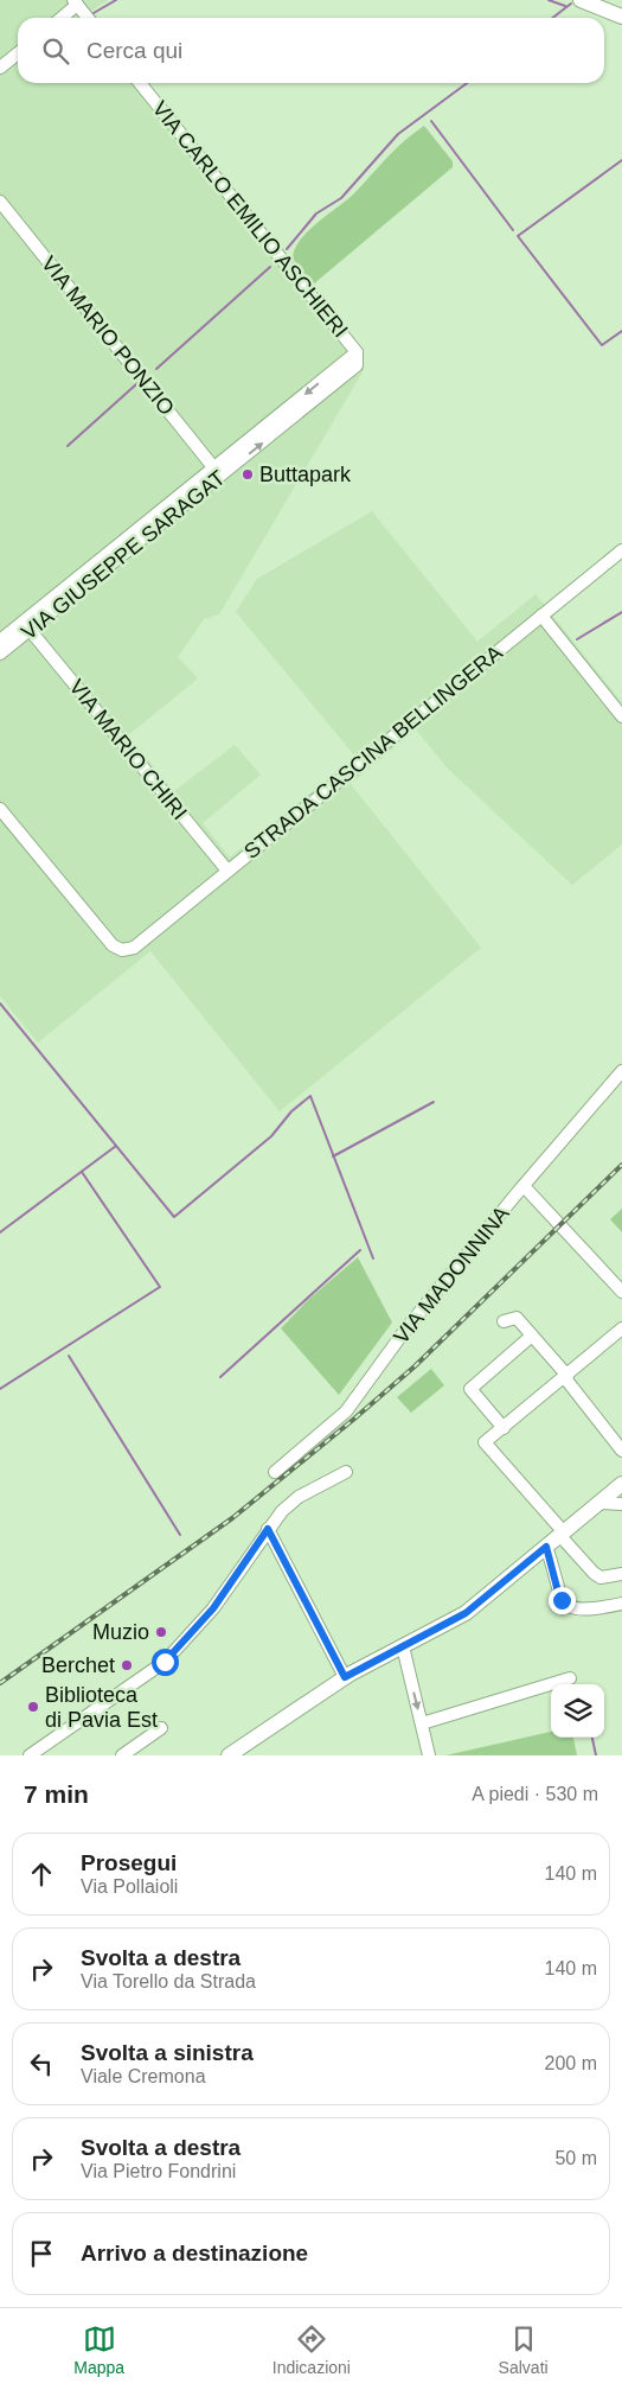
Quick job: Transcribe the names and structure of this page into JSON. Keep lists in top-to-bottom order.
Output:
{
  "streets": {
    "street": [
      "VIA CARLO EMILIO ASCHIERI",
      "VIA MARIO PONZIO",
      "VIA GIUSEPPE SARAGAT",
      "VIA MARIO CHIRI",
      "STRADA CASCINA BELLINGERA",
      "VIA MADONNINA"
    ]
  },
  "crossings": [
    ["VIA CARLO EMILIO ASCHIERI", "VIA GIUSEPPE SARAGAT"],
    ["VIA MARIO PONZIO", "VIA GIUSEPPE SARAGAT"],
    ["VIA GIUSEPPE SARAGAT", "VIA MARIO CHIRI"],
    ["VIA MARIO CHIRI", "STRADA CASCINA BELLINGERA"]
  ],
  "places": [
    "Buttapark",
    "Muzio",
    "Berchet",
    "Biblioteca di Pavia Est"
  ],
  "page": {
    "search": "Cerca qui",
    "heading": ["7 min", "A piedi · 530 m"],
    "list": [
      ["Prosegui", "Via Pollaioli", "140 m"],
      ["Svolta a destra", "Via Torello da Strada", "140 m"],
      ["Svolta a sinistra", "Viale Cremona", "200 m"],
      ["Svolta a destra", "Via Pietro Fondrini", "50 m"],
      "Arrivo a destinazione"
    ],
    "nav": ["Mappa", "Indicazioni", "Salvati"]
  }
}
